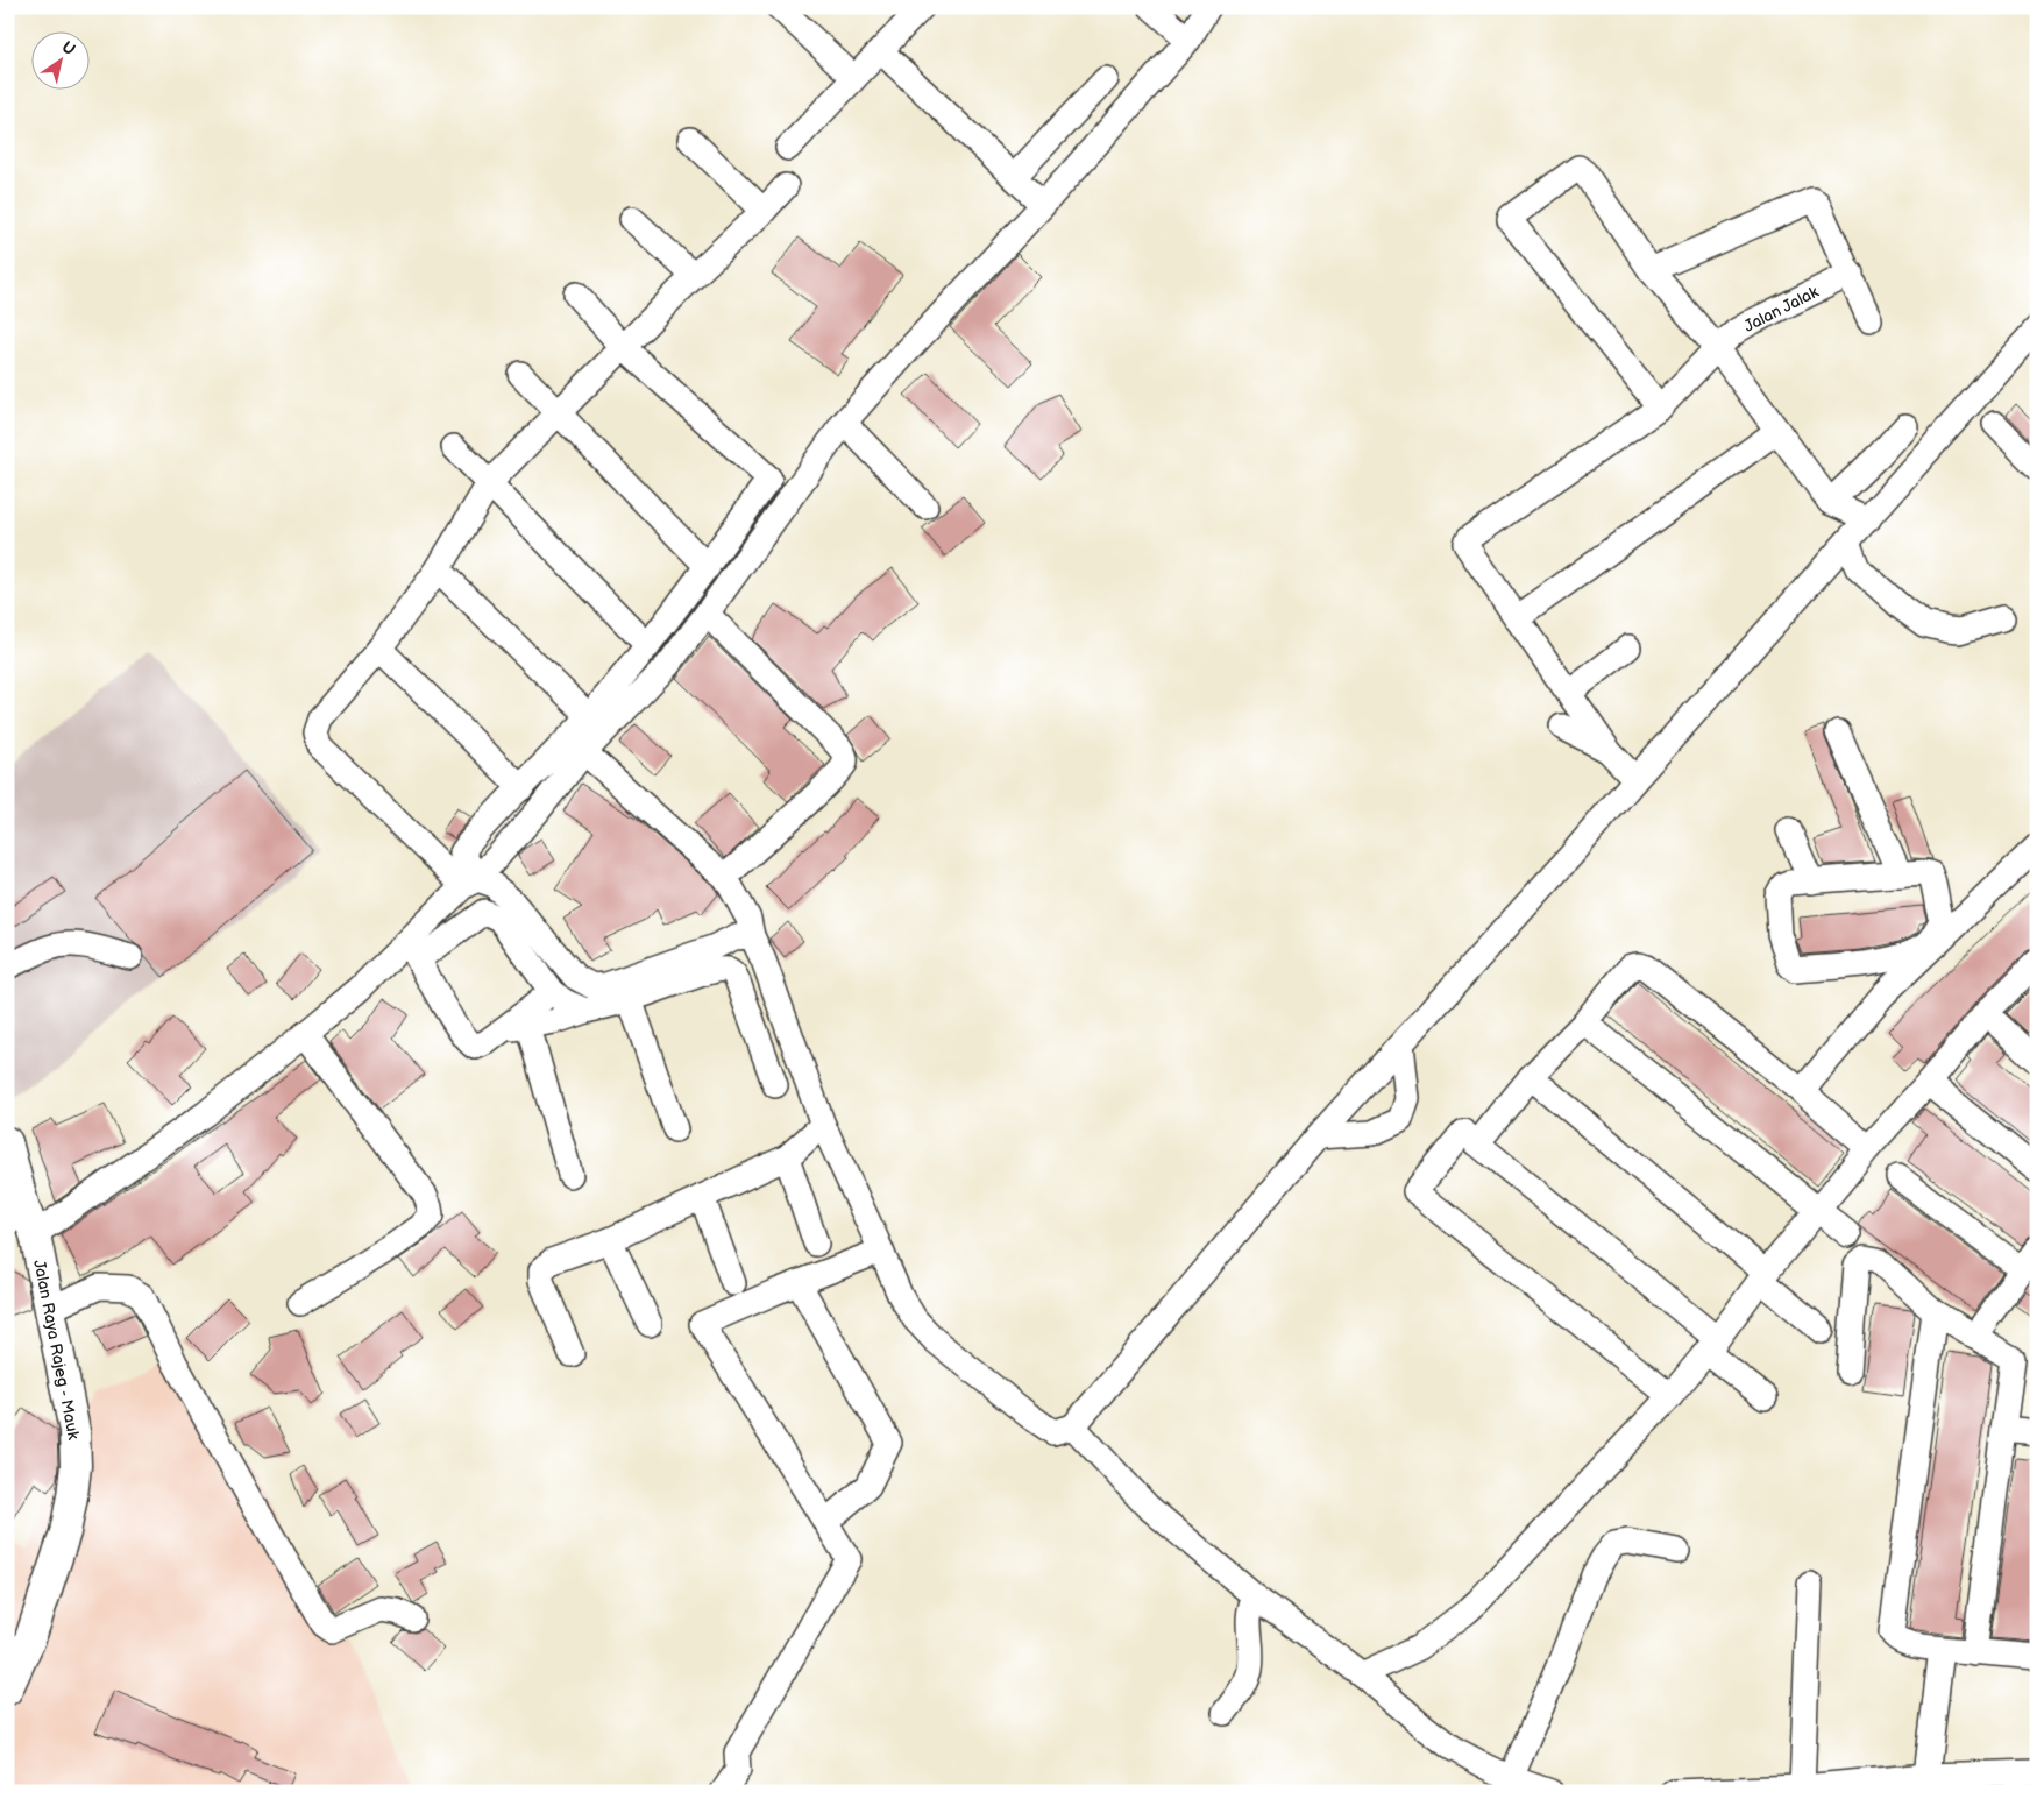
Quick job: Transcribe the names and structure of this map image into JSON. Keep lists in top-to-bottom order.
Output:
{
  "streets": {
    "main road": ["Jalan Raya Rajeg - Mauk"],
    "street": ["Jalan Jalak"]
  },
  "north": "top right"
}
